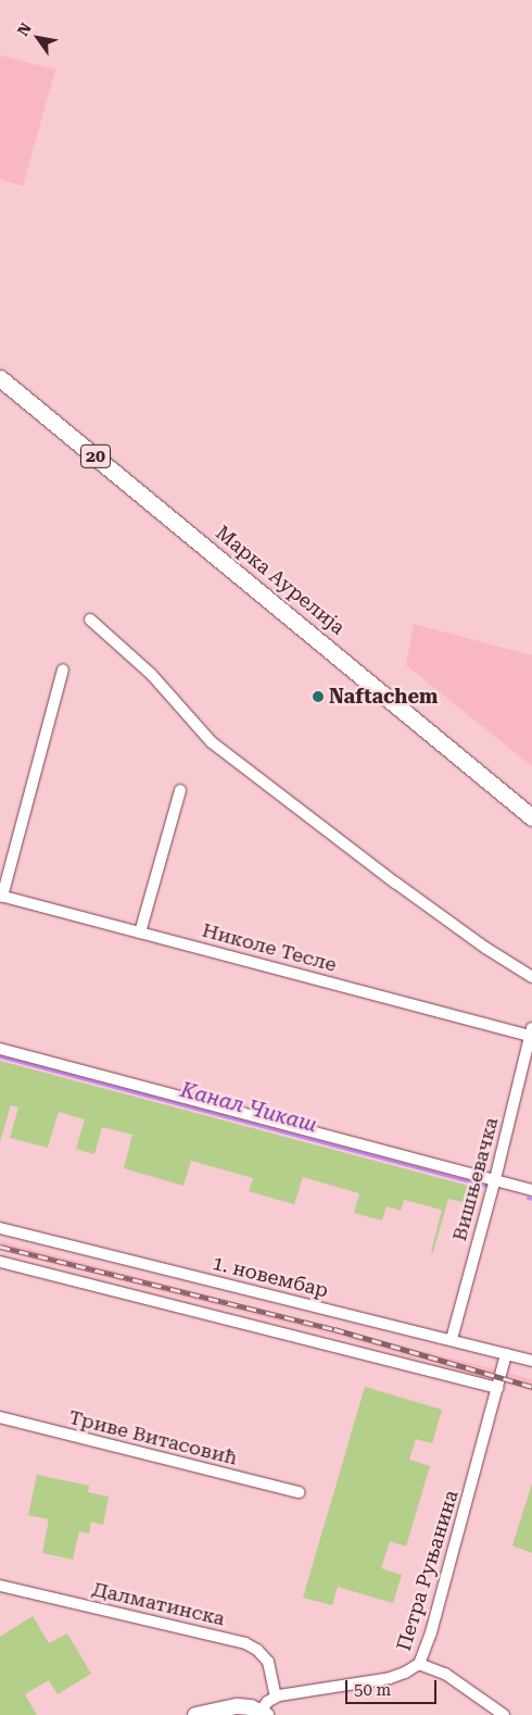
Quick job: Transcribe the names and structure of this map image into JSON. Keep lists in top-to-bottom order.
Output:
{
  "streets": {
    "main road": ["20", "Марка Аурелија"],
    "street": [
      "Николе Тесле",
      "Вишњевачка",
      "1. новембар",
      "Триве Витасовић",
      "Петра Руњанина",
      "Далматинска"
    ]
  },
  "crossings": [
    ["Николе Тесле", "Вишњевачка"],
    ["Вишњевачка", "1. новембар"],
    ["1. новембар", "Петра Руњанина"],
    ["Петра Руњанина", "Далматинска"]
  ],
  "water": ["Канал Чикаш"],
  "places": ["Naftachem"],
  "scale_bar": "50 m",
  "north": "top left"
}
